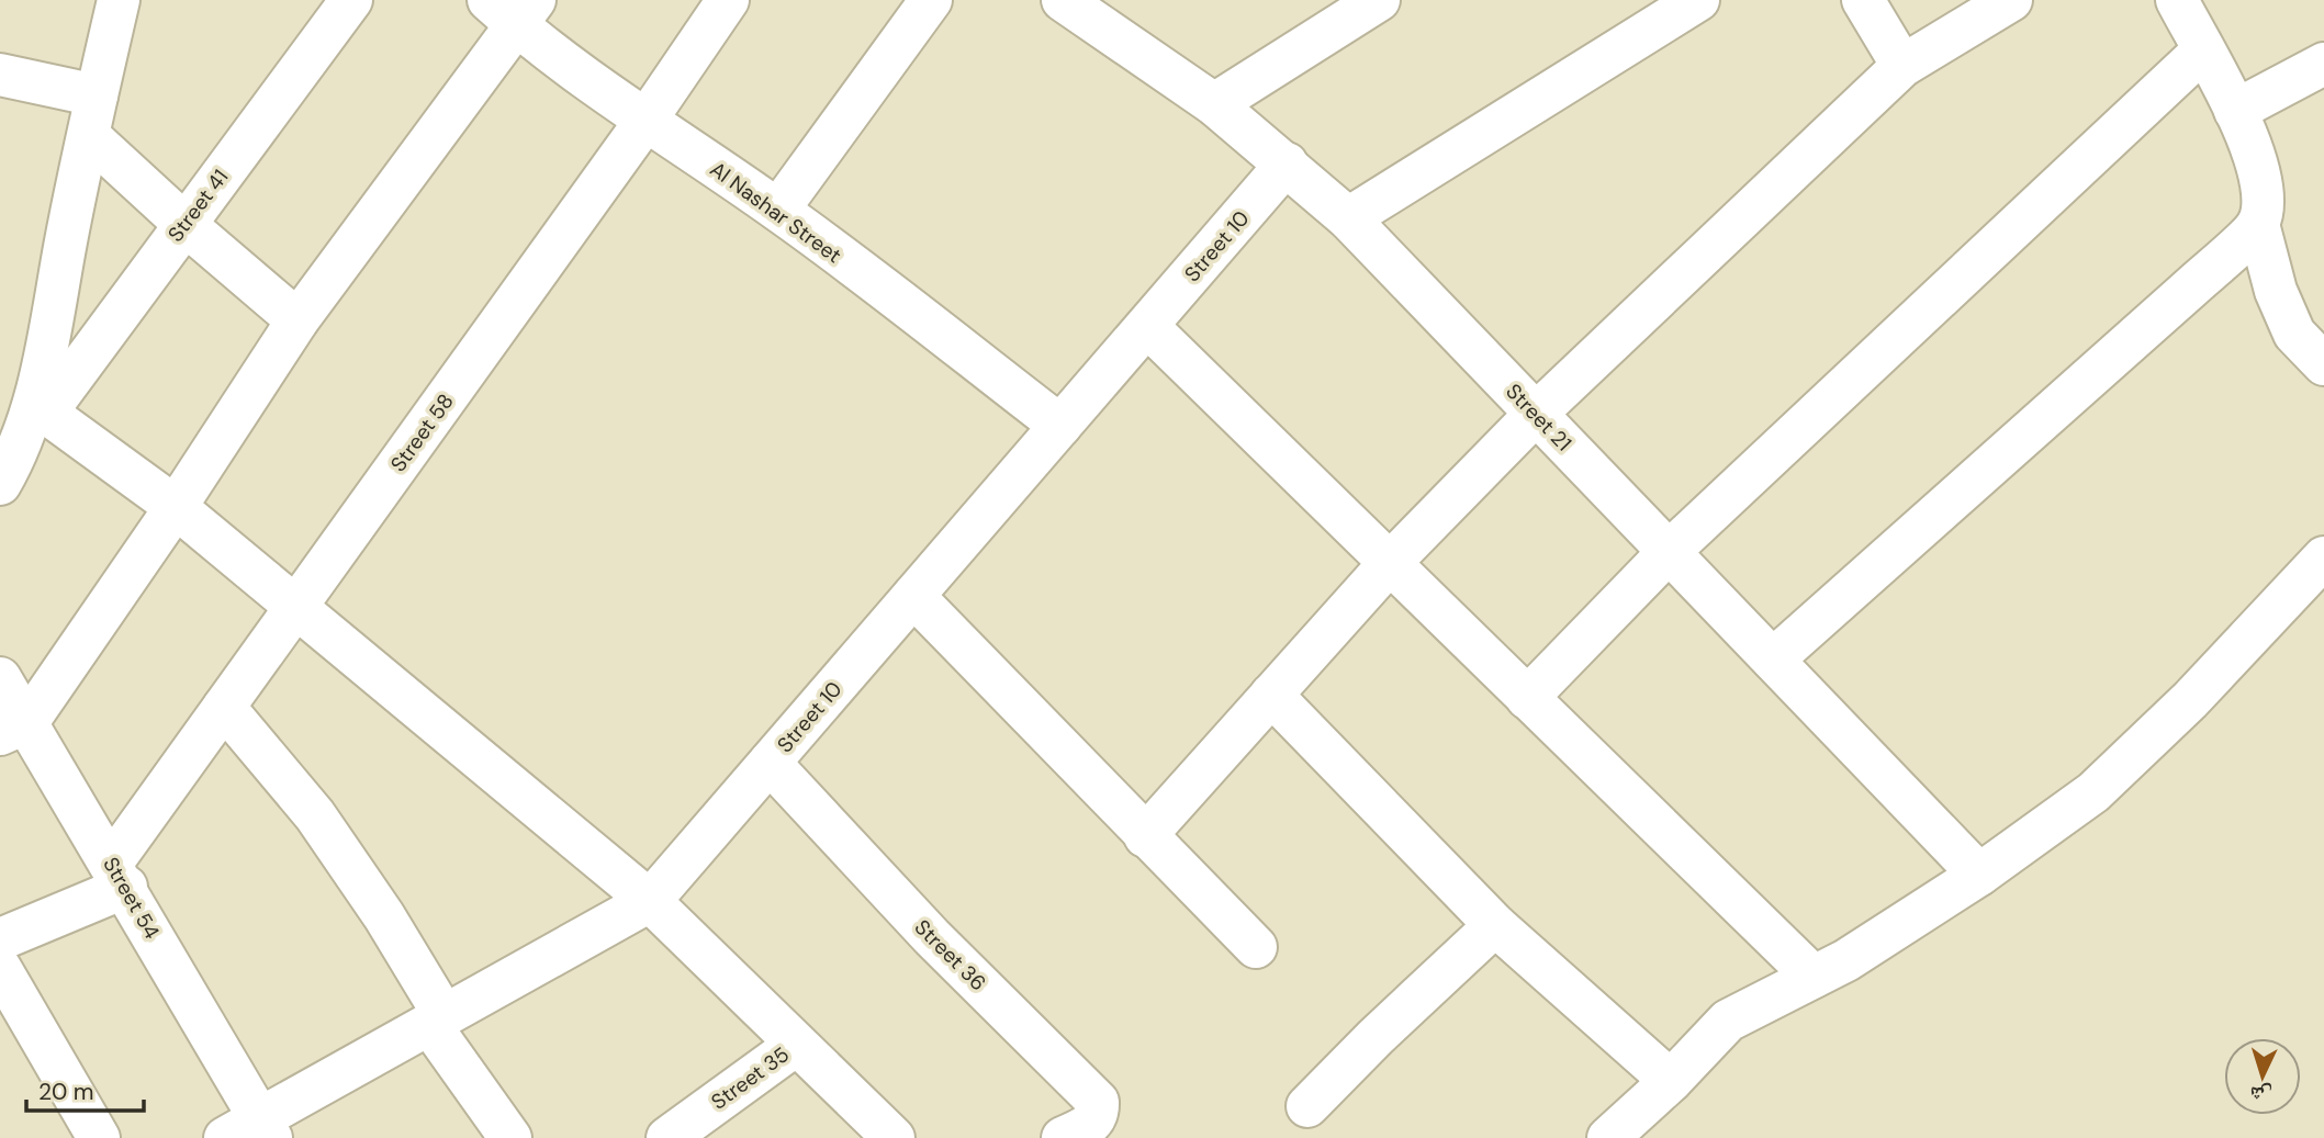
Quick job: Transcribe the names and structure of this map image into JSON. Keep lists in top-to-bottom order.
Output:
{
  "streets": {
    "street": [
      "Street 41",
      "Al Nashar Street",
      "Street 10",
      "Street 21",
      "Street 58",
      "Street 54",
      "Street 36",
      "Street 35"
    ]
  },
  "crossings": [
    ["Al Nashar Street", "Street 10"],
    ["Al Nashar Street", "Street 58"],
    ["Street 10", "Street 21"],
    ["Street 10", "Street 54"],
    ["Street 10", "Street 36"],
    ["Street 58", "Street 54"]
  ],
  "scale_bar": "20 m",
  "north": "bottom"
}
